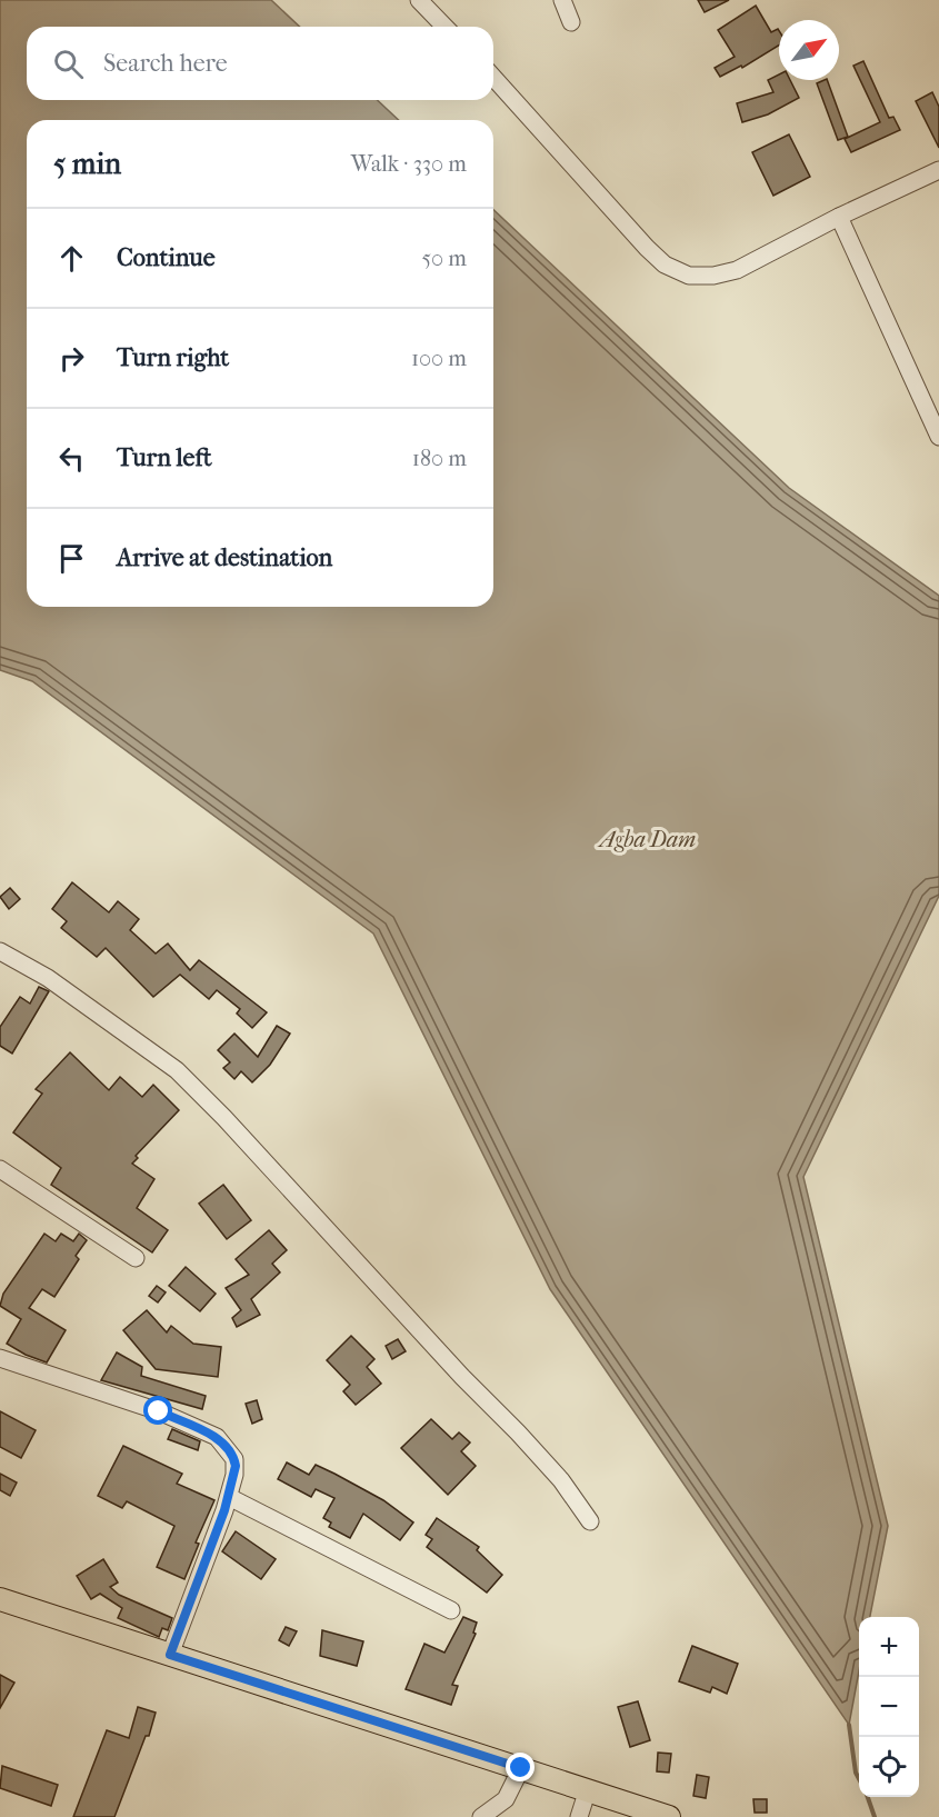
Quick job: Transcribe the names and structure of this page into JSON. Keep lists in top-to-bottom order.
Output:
{
  "water": ["Agba Dam"],
  "north": "top right",
  "page": {
    "search": "Search here",
    "heading": ["5 min", "Walk · 330 m"],
    "list": [
      ["Continue", "50 m"],
      ["Turn right", "100 m"],
      ["Turn left", "180 m"],
      "Arrive at destination"
    ],
    "map_buttons": ["+", "−"]
  }
}
